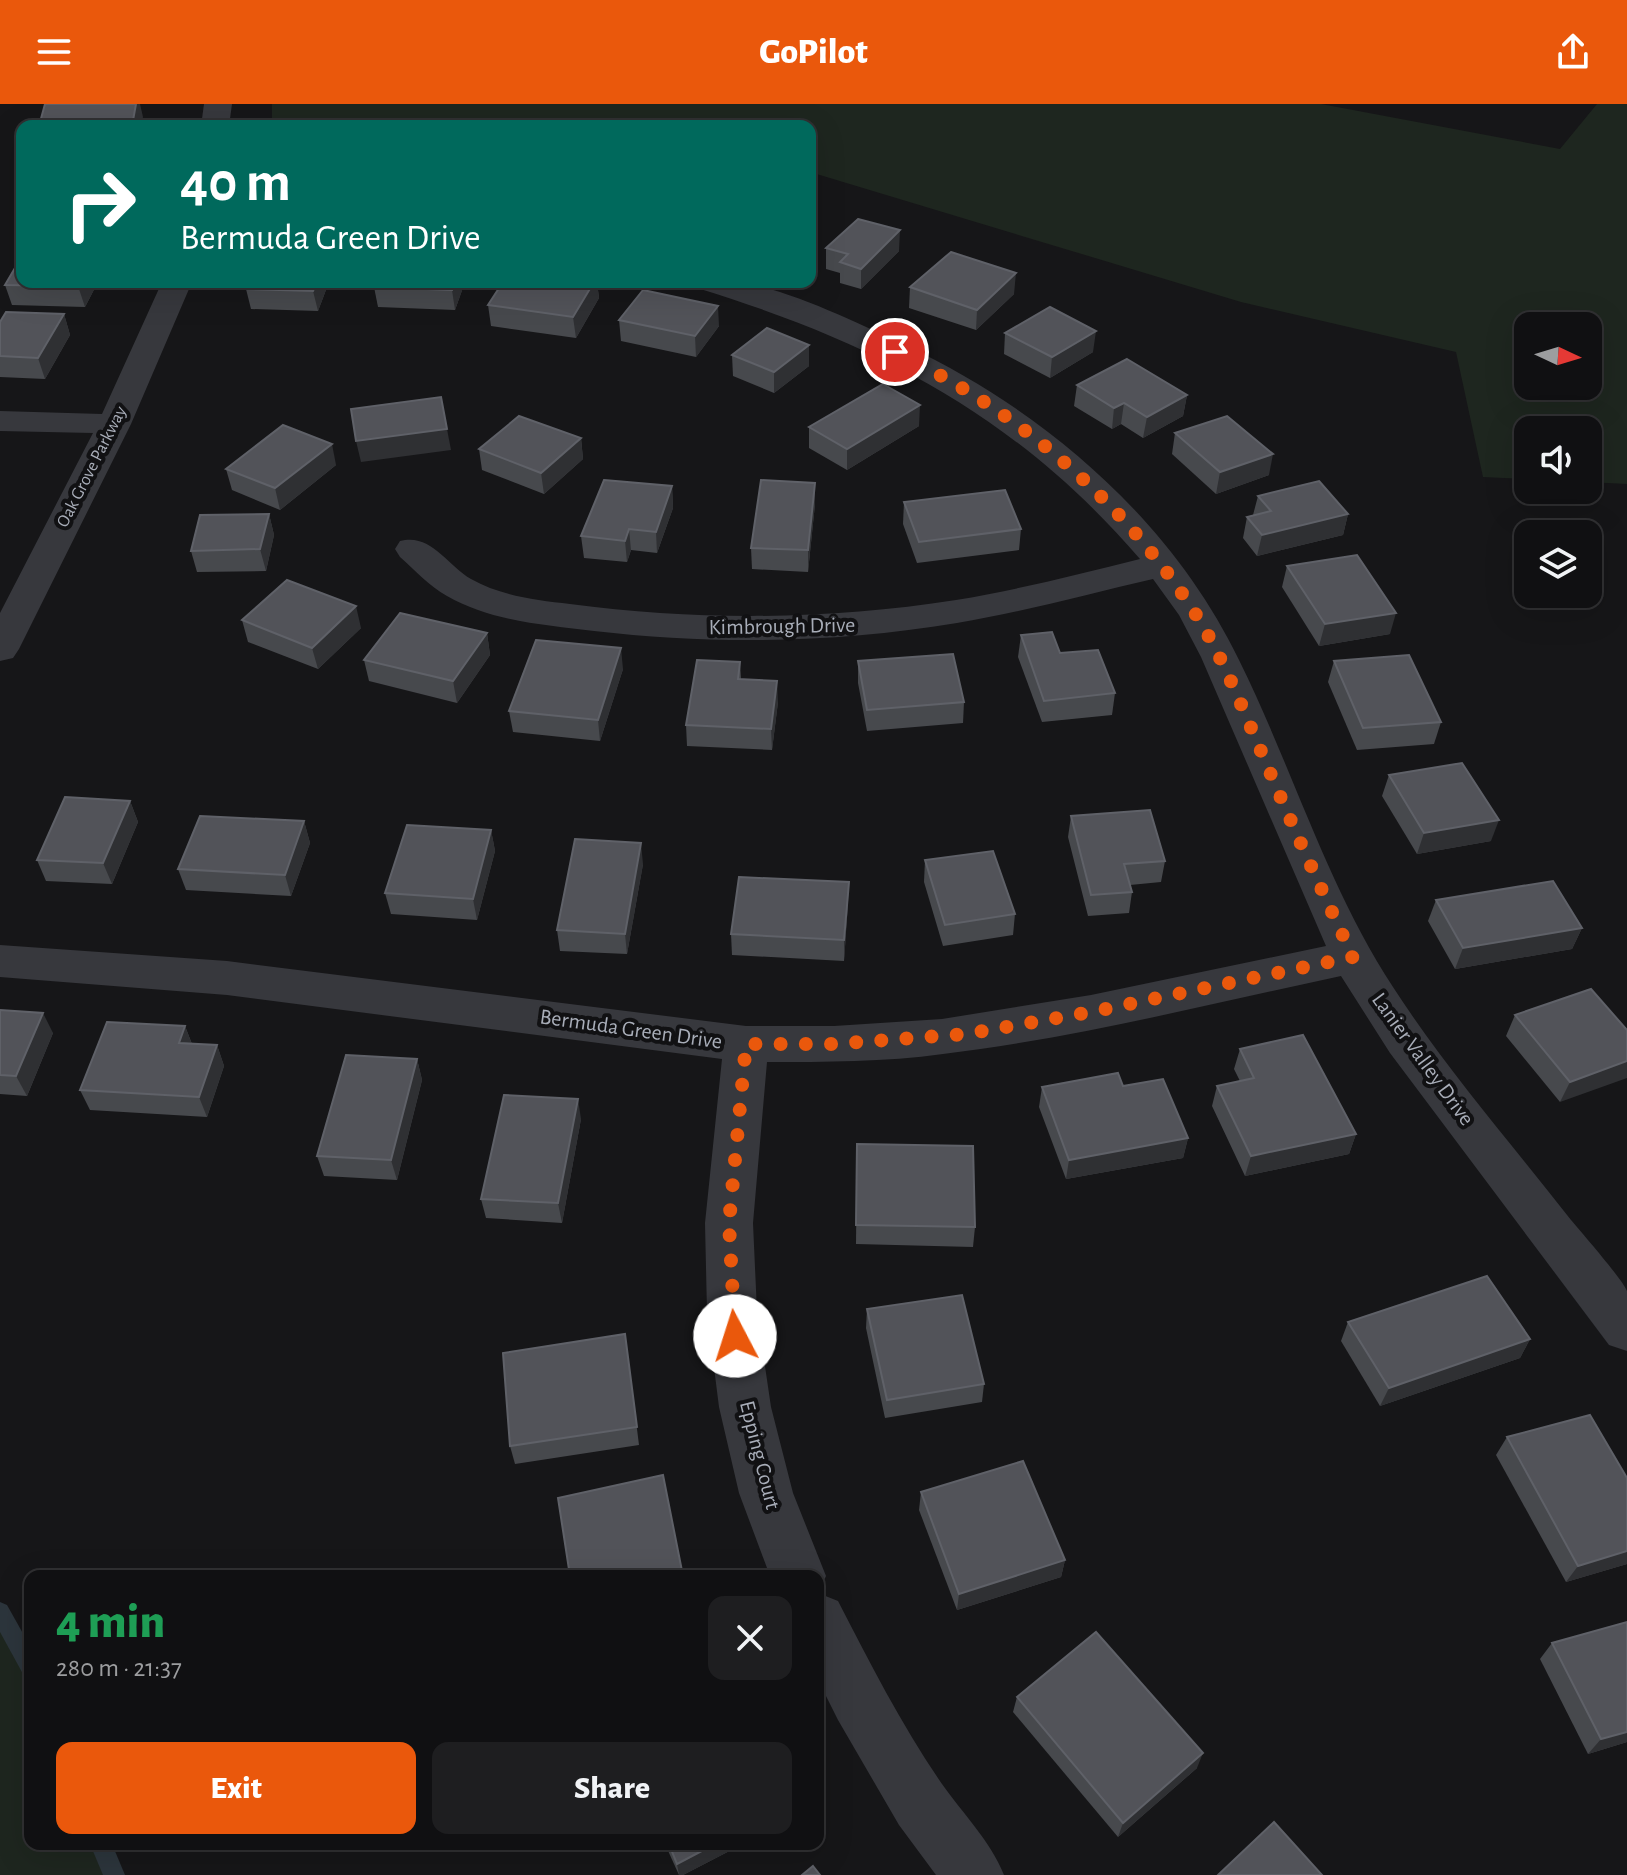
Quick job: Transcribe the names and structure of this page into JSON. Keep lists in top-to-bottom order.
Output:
{
  "streets": {
    "street": [
      "Oak Grove Parkway",
      "Kimbrough Drive",
      "Bermuda Green Drive",
      "Lanier Valley Drive",
      "Epping Court"
    ]
  },
  "crossings": [
    ["Kimbrough Drive", "Lanier Valley Drive"],
    ["Bermuda Green Drive", "Lanier Valley Drive"],
    ["Bermuda Green Drive", "Epping Court"]
  ],
  "north": "right",
  "page": {
    "header": "GoPilot",
    "turn": ["40 m", "Bermuda Green Drive"],
    "heading": ["4 min", "280 m · 21:37"],
    "buttons": ["Exit", "Share"]
  }
}
